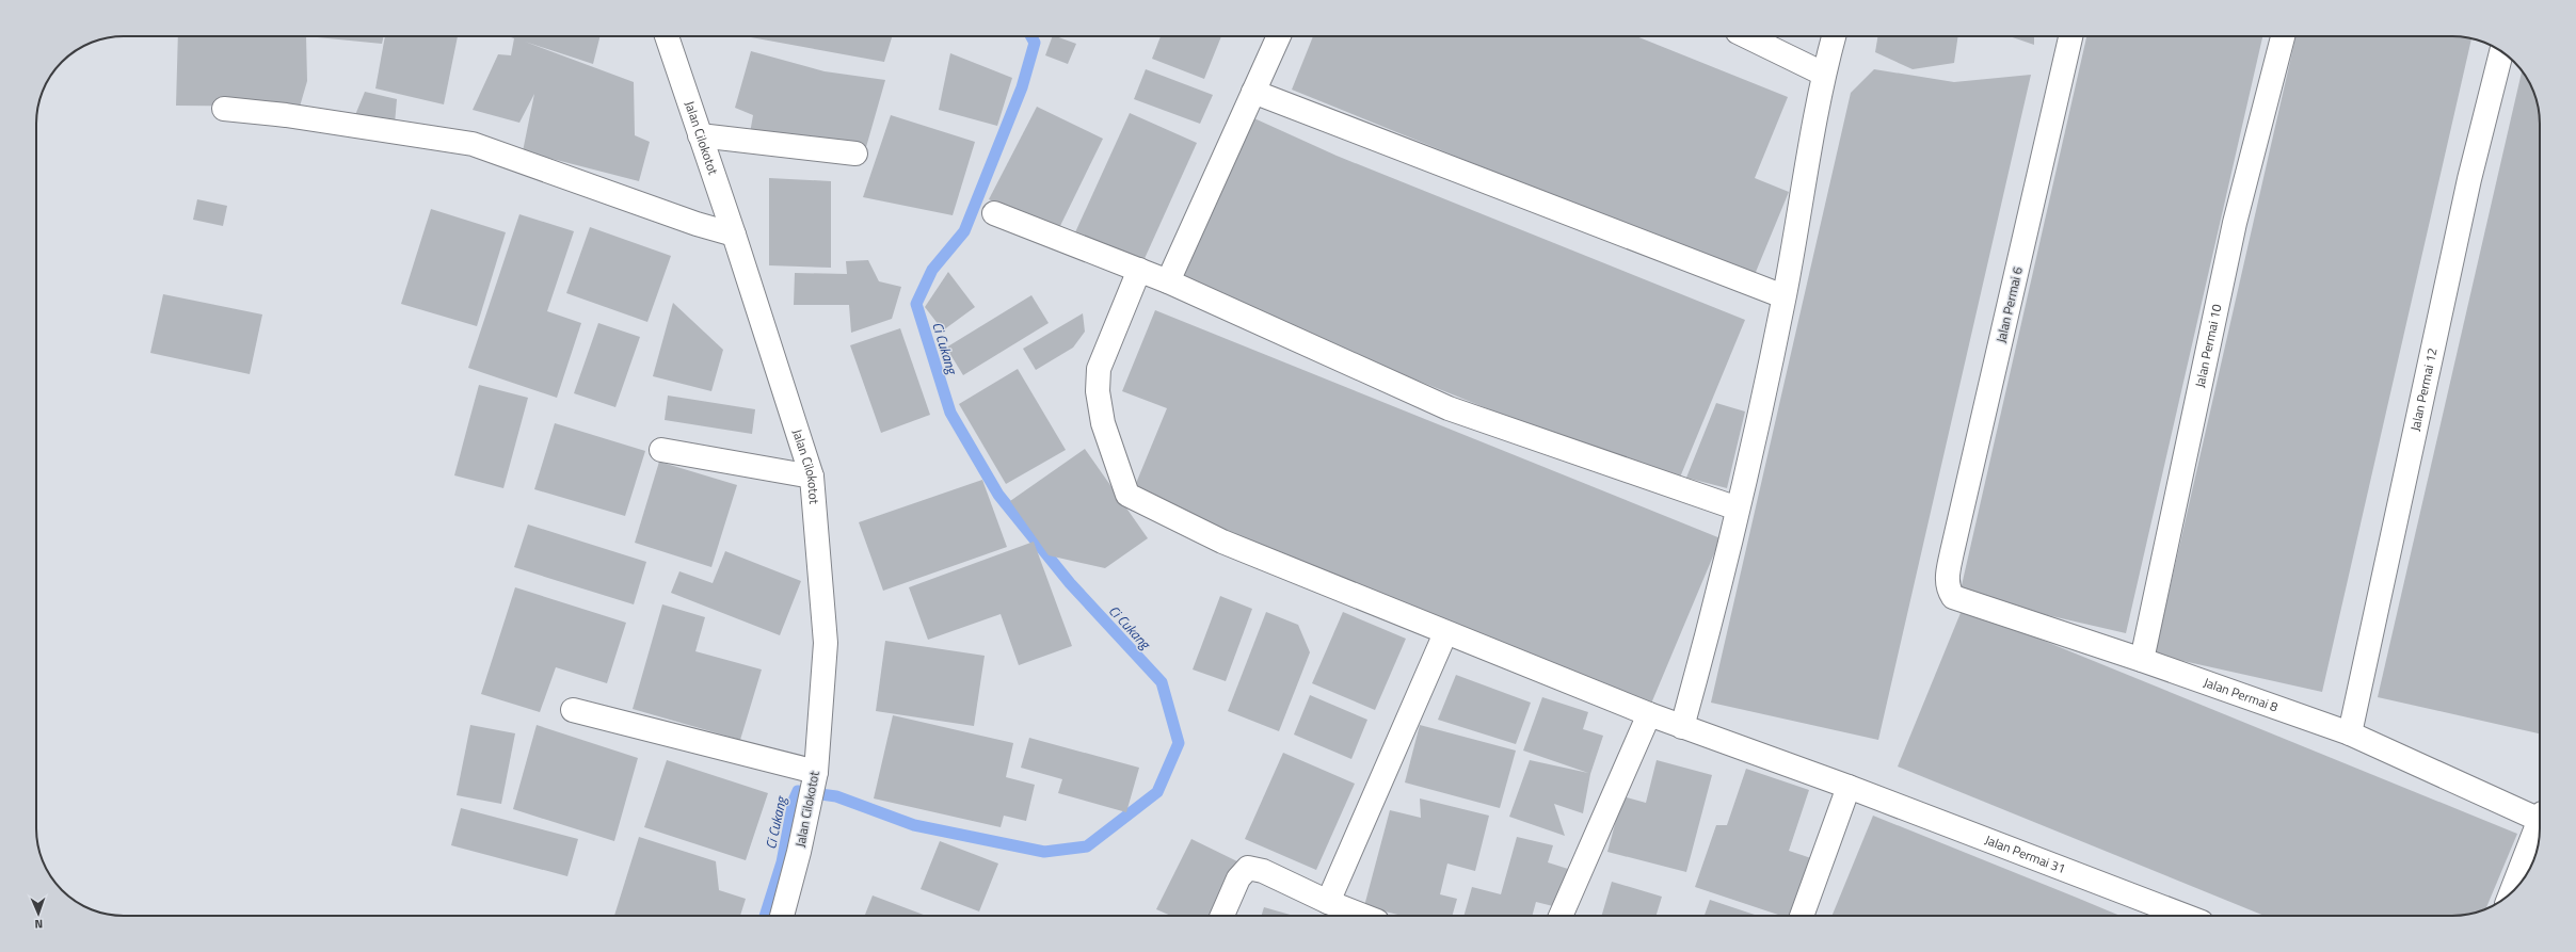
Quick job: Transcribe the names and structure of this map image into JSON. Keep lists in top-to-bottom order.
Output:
{
  "streets": {
    "street": [
      "Jalan Cilokotot",
      "Jalan Permai 6",
      "Jalan Permai 10",
      "Jalan Permai 12",
      "Jalan Permai 8",
      "Jalan Permai 31"
    ]
  },
  "crossings": [
    ["Jalan Permai 6", "Jalan Permai 8"],
    ["Jalan Permai 10", "Jalan Permai 8"],
    ["Jalan Permai 12", "Jalan Permai 8"]
  ],
  "water": ["Ci Cukang"],
  "north": "bottom"
}
